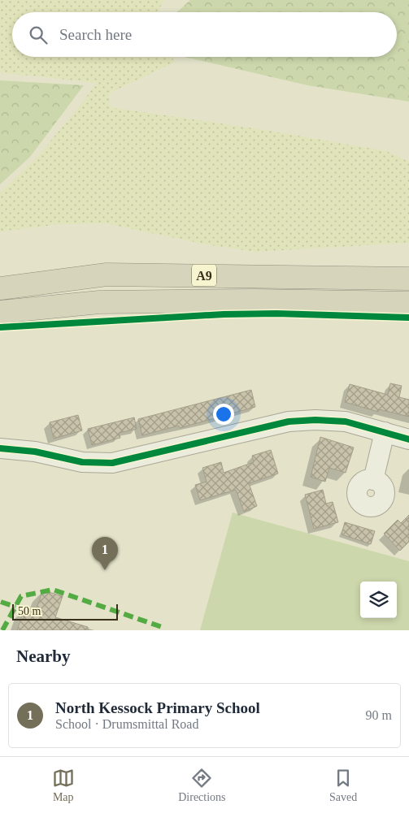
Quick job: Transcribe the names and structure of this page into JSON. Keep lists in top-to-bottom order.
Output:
{
  "streets": {
    "highway": ["A9"]
  },
  "scale_bar": "50 m",
  "page": {
    "search": "Search here",
    "pins": "1",
    "scale": "50 m",
    "heading": "Nearby",
    "list": [
      {
        "mark": "1",
        "name": "North Kessock Primary School",
        "note": "School · Drumsmittal Road",
        "value": "90 m"
      }
    ],
    "nav": ["Map", "Directions", "Saved"]
  }
}
